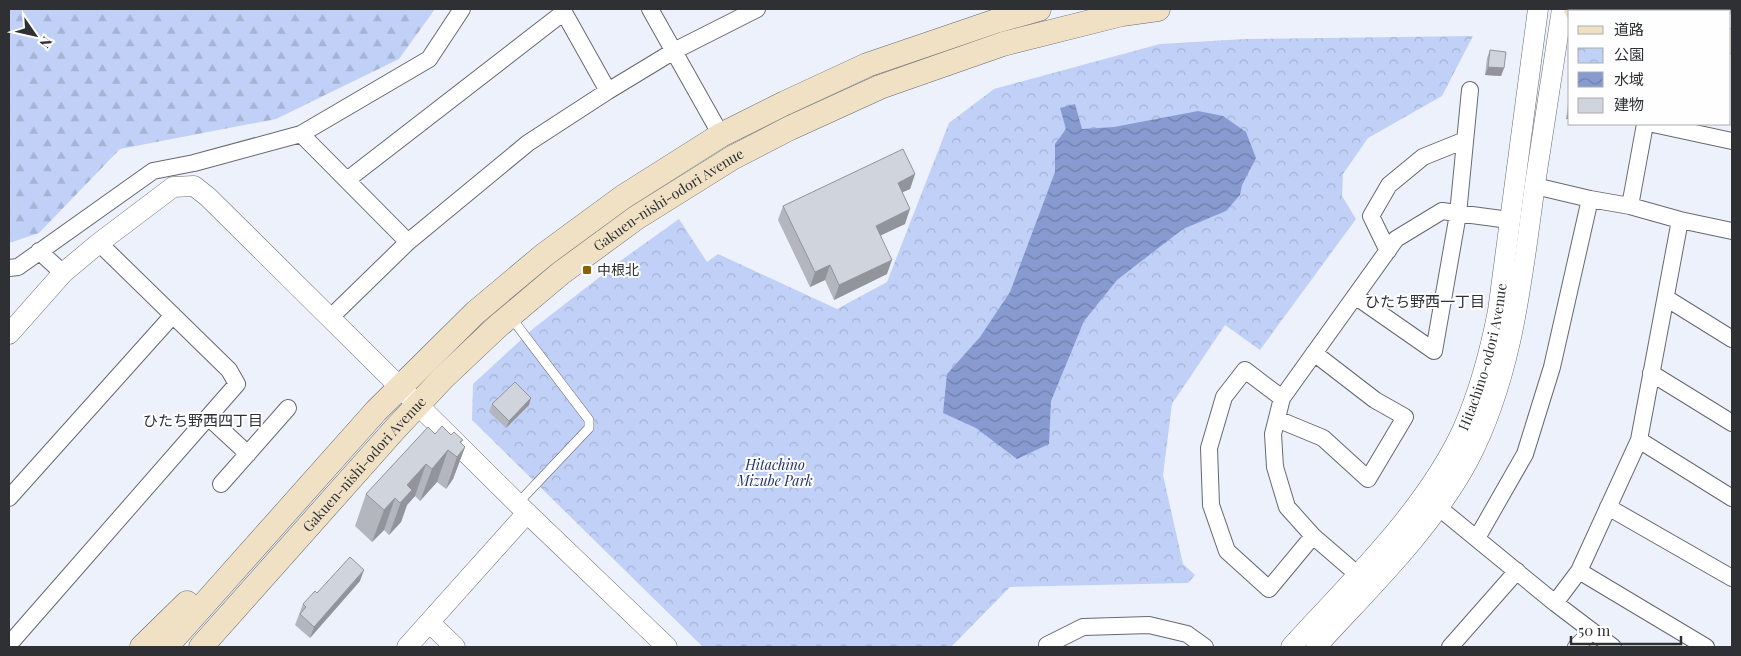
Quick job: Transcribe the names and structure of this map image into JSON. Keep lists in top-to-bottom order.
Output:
{
  "streets": {
    "main road": ["Gakuen-nishi-odori Avenue"],
    "street": ["Hitachino-odori Avenue"]
  },
  "districts": ["ひたち野西一丁目", "ひたち野西四丁目"],
  "parks": ["Hitachino Mizube Park"],
  "places": {
    "transit": ["中根北"]
  },
  "legend": [
    "道路",
    "公園",
    "水域",
    "建物"
  ],
  "scale_bar": "50 m",
  "north": "bottom right"
}
